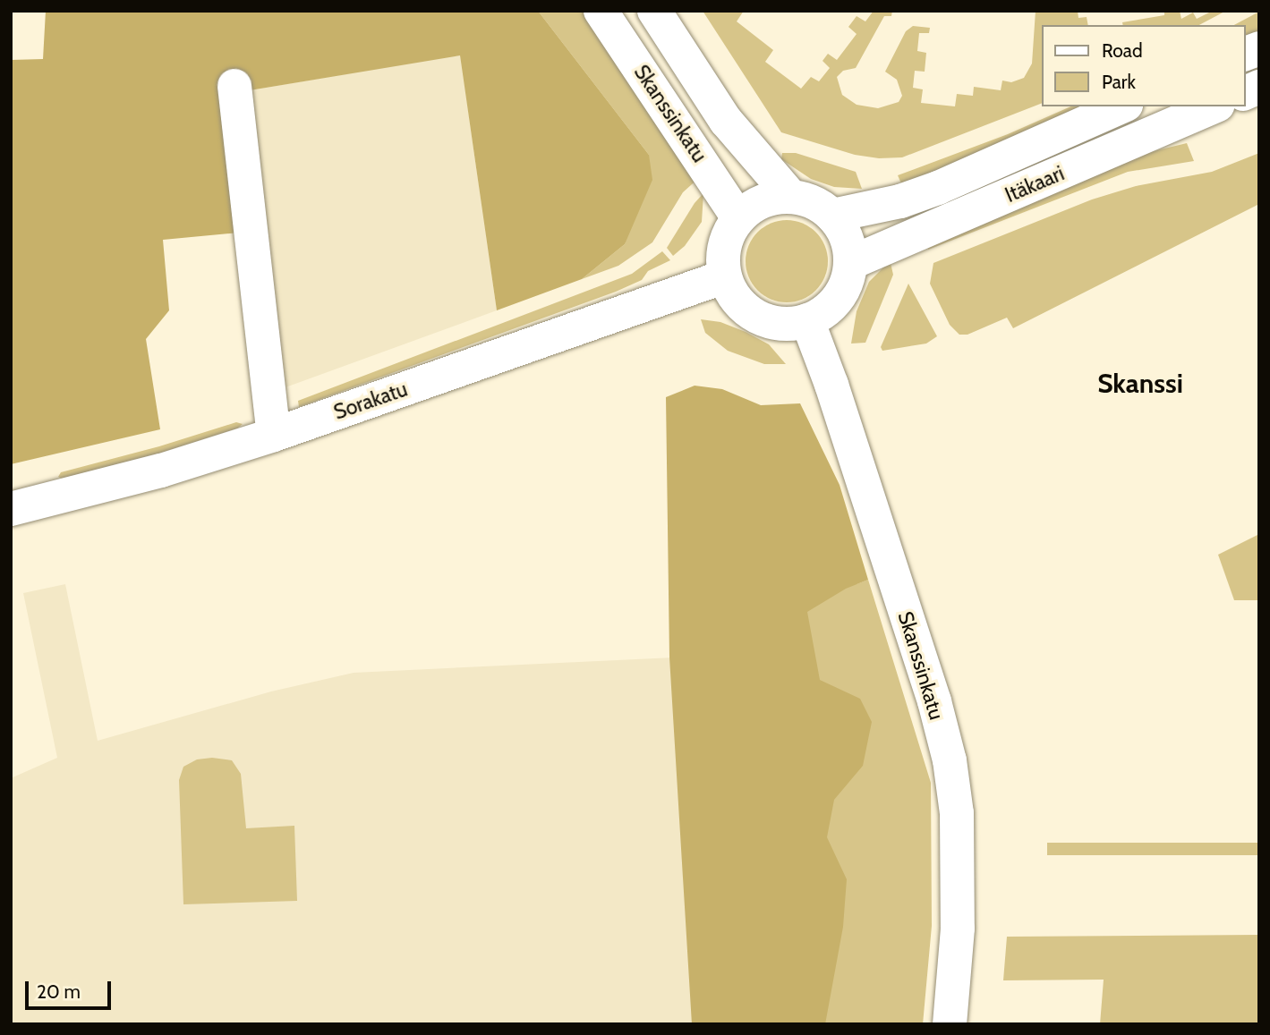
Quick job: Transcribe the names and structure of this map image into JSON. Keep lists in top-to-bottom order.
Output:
{
  "streets": {
    "street": ["Skanssinkatu", "Itäkaari", "Sorakatu"]
  },
  "crossings": [
    ["Skanssinkatu", "Itäkaari"],
    ["Skanssinkatu", "Sorakatu"],
    ["Itäkaari", "Sorakatu"]
  ],
  "districts": ["Skanssi"],
  "legend": ["Road", "Park"],
  "scale_bar": "20 m"
}
